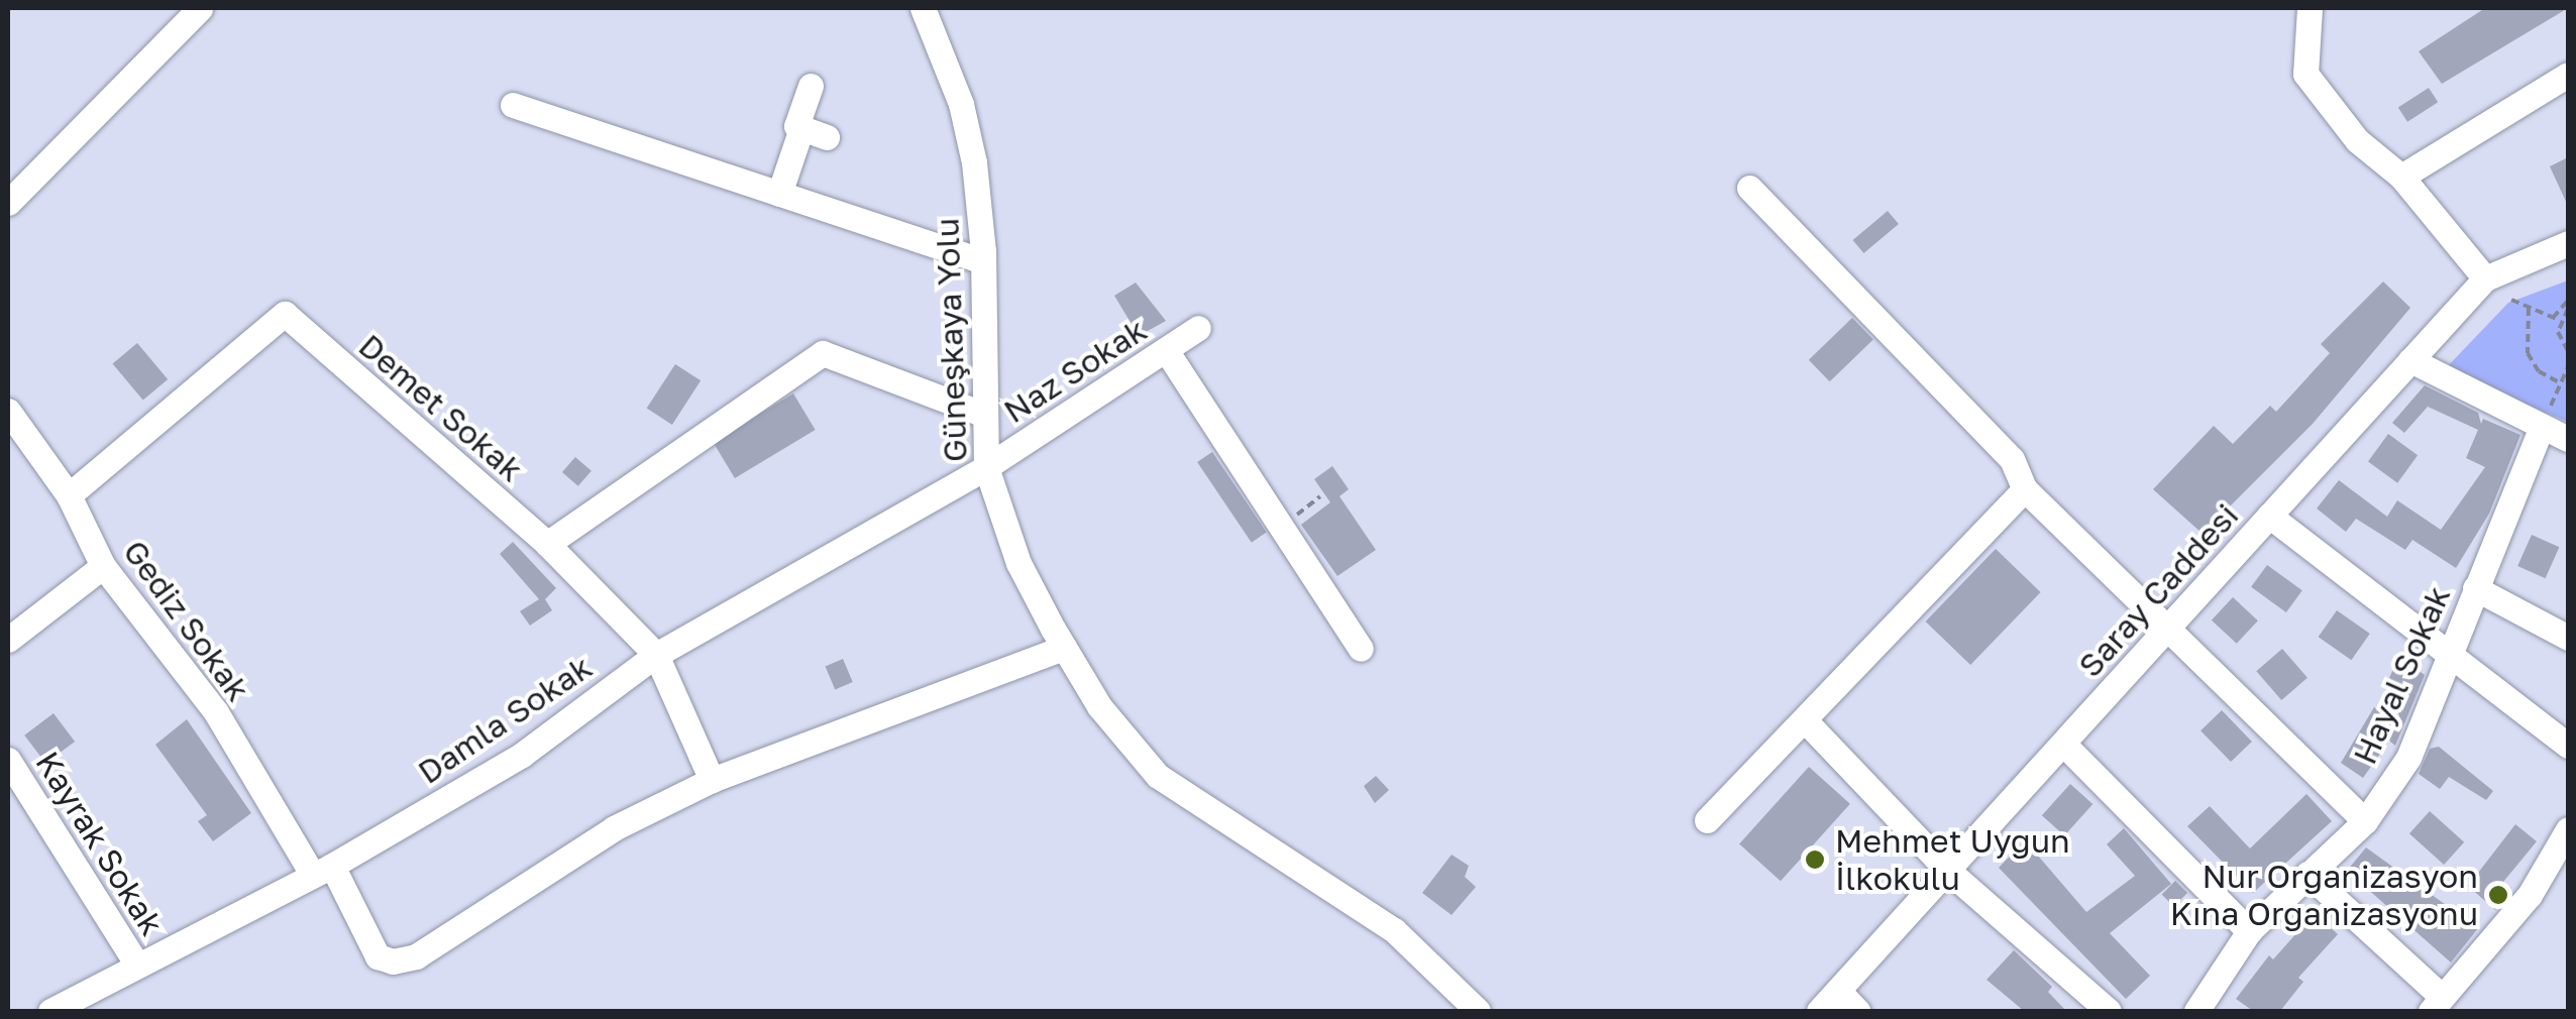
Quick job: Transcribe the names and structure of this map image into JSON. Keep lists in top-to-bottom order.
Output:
{
  "streets": {
    "street": [
      "Güneşkaya Yolu",
      "Naz Sokak",
      "Demet Sokak",
      "Saray Caddesi",
      "Gediz Sokak",
      "Hayal Sokak",
      "Damla Sokak",
      "Kayrak Sokak"
    ]
  },
  "crossings": [
    ["Güneşkaya Yolu", "Naz Sokak"],
    ["Güneşkaya Yolu", "Damla Sokak"],
    ["Naz Sokak", "Damla Sokak"],
    ["Demet Sokak", "Gediz Sokak"],
    ["Demet Sokak", "Damla Sokak"],
    ["Gediz Sokak", "Damla Sokak"],
    ["Damla Sokak", "Kayrak Sokak"]
  ],
  "places": ["Mehmet Uygun İlkokulu", "Nur Organizasyon Kına Organizasyonu"]
}
